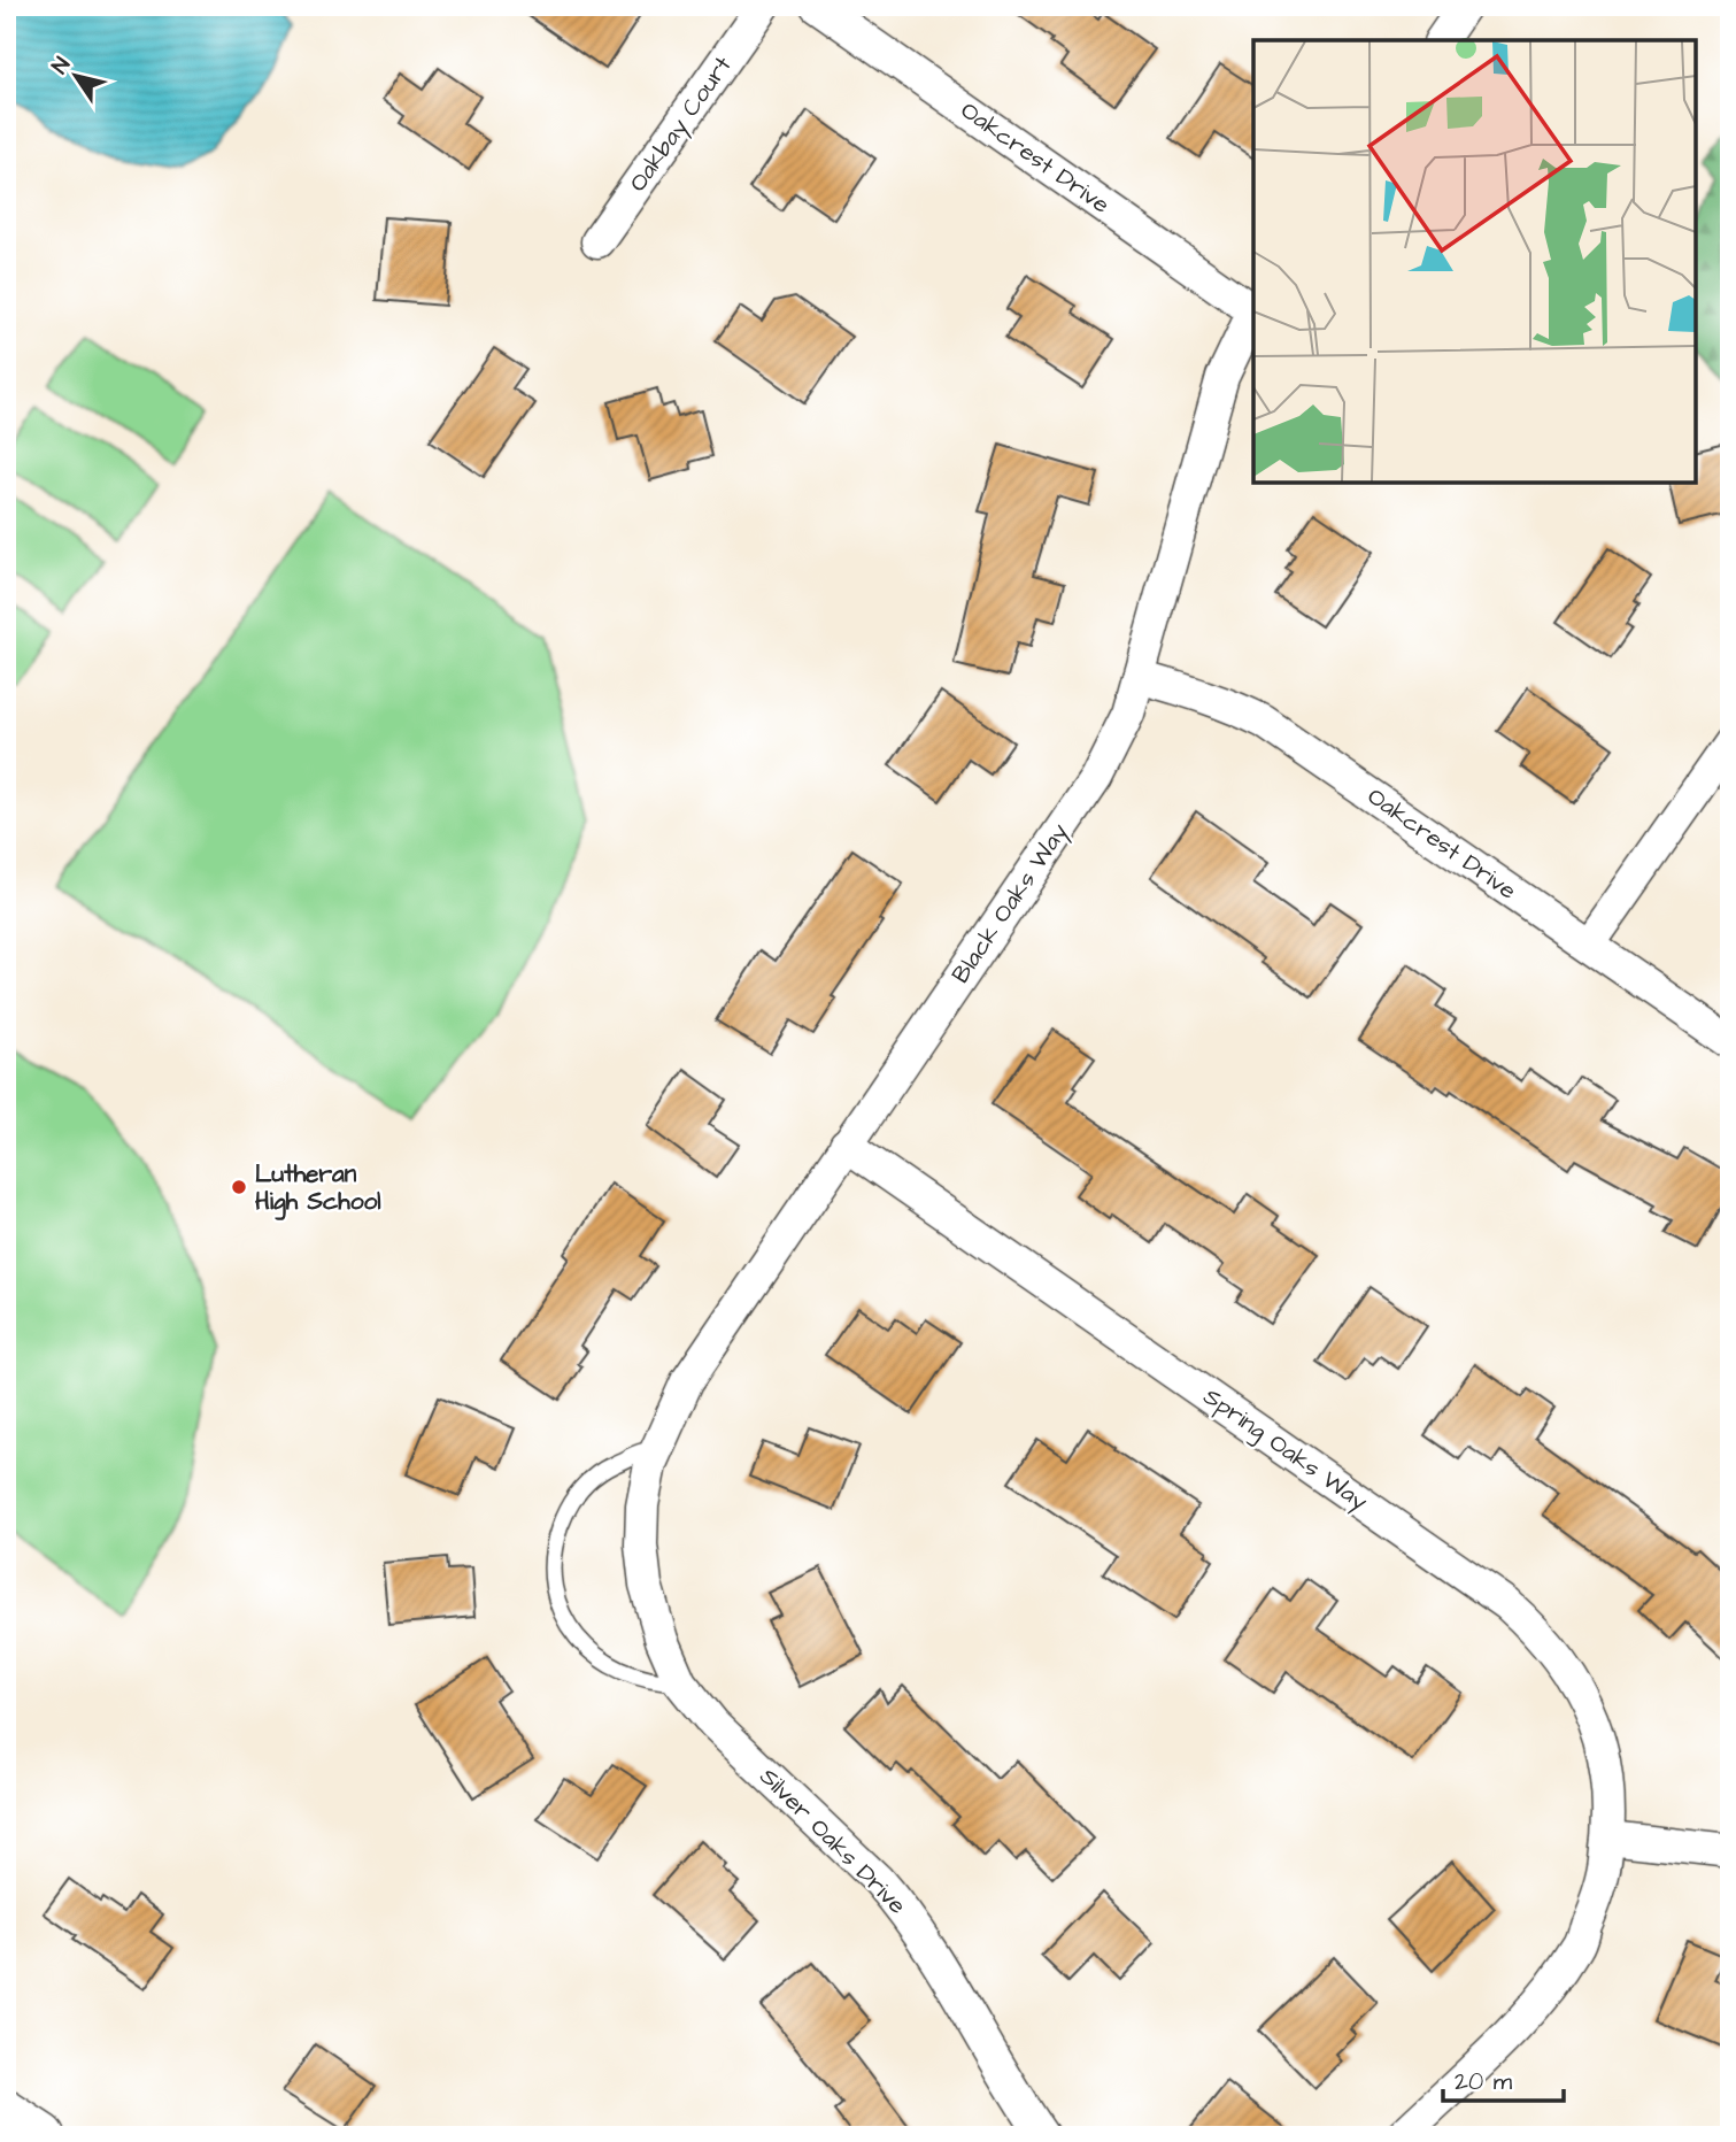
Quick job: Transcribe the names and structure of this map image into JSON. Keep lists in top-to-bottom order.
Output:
{
  "streets": {
    "street": [
      "Oakbay Court",
      "Oakcrest Drive",
      "Black Oaks Way",
      "Spring Oaks Way",
      "Silver Oaks Drive"
    ]
  },
  "crossings": [
    ["Oakcrest Drive", "Black Oaks Way"],
    ["Black Oaks Way", "Spring Oaks Way"],
    ["Black Oaks Way", "Silver Oaks Drive"]
  ],
  "places": ["Lutheran High School"],
  "scale_bar": "20 m",
  "north": "top left"
}
